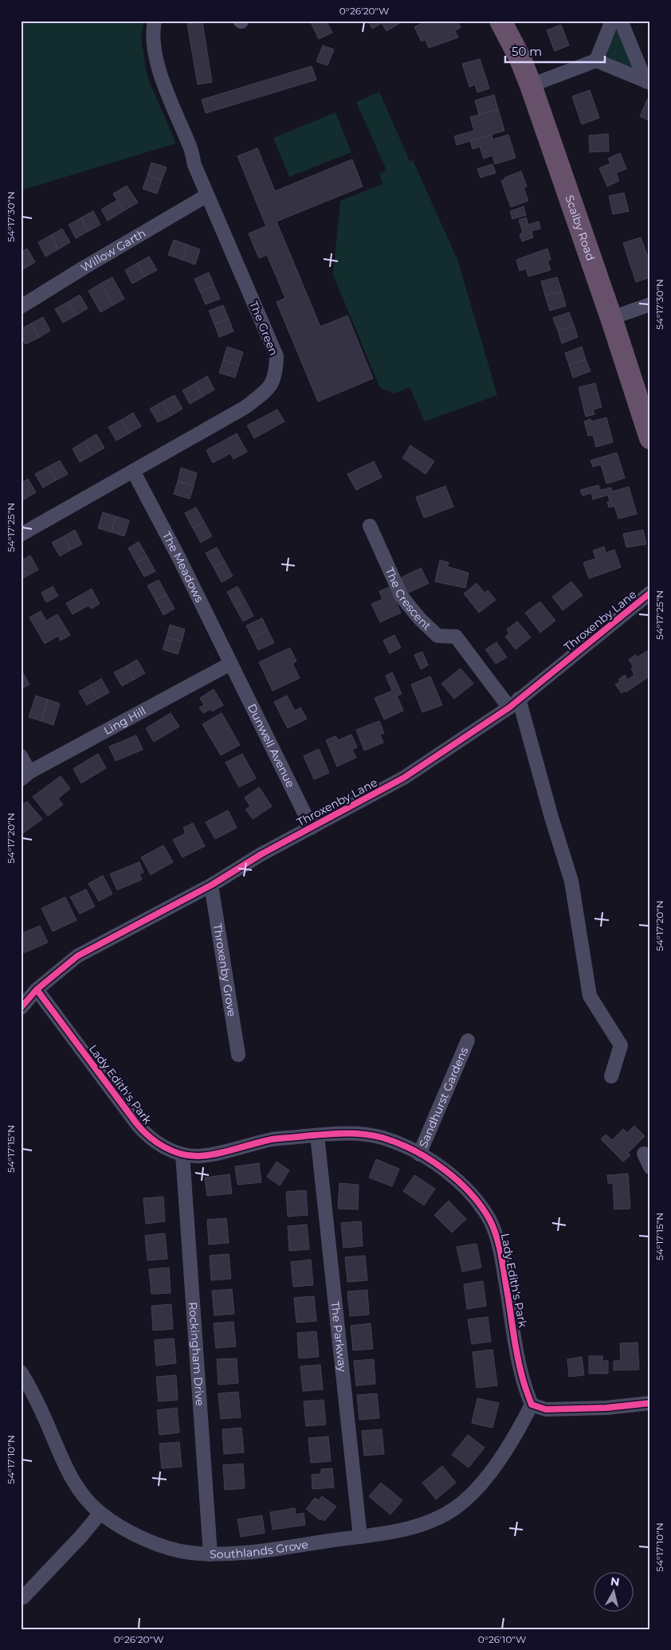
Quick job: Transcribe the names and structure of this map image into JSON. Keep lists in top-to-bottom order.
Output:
{
  "streets": {
    "highway": ["Scalby Road"],
    "street": [
      "Willow Garth",
      "The Green",
      "The Meadows",
      "The Crescent",
      "Throxenby Lane",
      "Ling Hill",
      "Dunwell Avenue",
      "Throxenby Grove",
      "Lady Edith's Park",
      "Sandhurst Gardens",
      "The Parkway",
      "Rockingham Drive",
      "Southlands Grove"
    ]
  },
  "crossings": [
    ["Willow Garth", "The Green"],
    ["The Green", "The Meadows"],
    ["The Meadows", "Ling Hill"],
    ["The Meadows", "Dunwell Avenue"],
    ["The Crescent", "Throxenby Lane"],
    ["Throxenby Lane", "Dunwell Avenue"],
    ["Throxenby Lane", "Throxenby Grove"],
    ["Throxenby Lane", "Lady Edith's Park"],
    ["Ling Hill", "Dunwell Avenue"],
    ["Lady Edith's Park", "Sandhurst Gardens"],
    ["Lady Edith's Park", "The Parkway"],
    ["Lady Edith's Park", "Rockingham Drive"],
    ["Lady Edith's Park", "Southlands Grove"],
    ["The Parkway", "Southlands Grove"],
    ["Rockingham Drive", "Southlands Grove"]
  ],
  "scale_bar": "50 m",
  "north": "top",
  "coordinates": [
    "0°26'20\"W",
    "54°17'30\"N",
    "54°17'25\"N",
    "54°17'20\"N",
    "54°17'15\"N",
    "54°17'10\"N",
    "0°26'10\"W"
  ]
}
